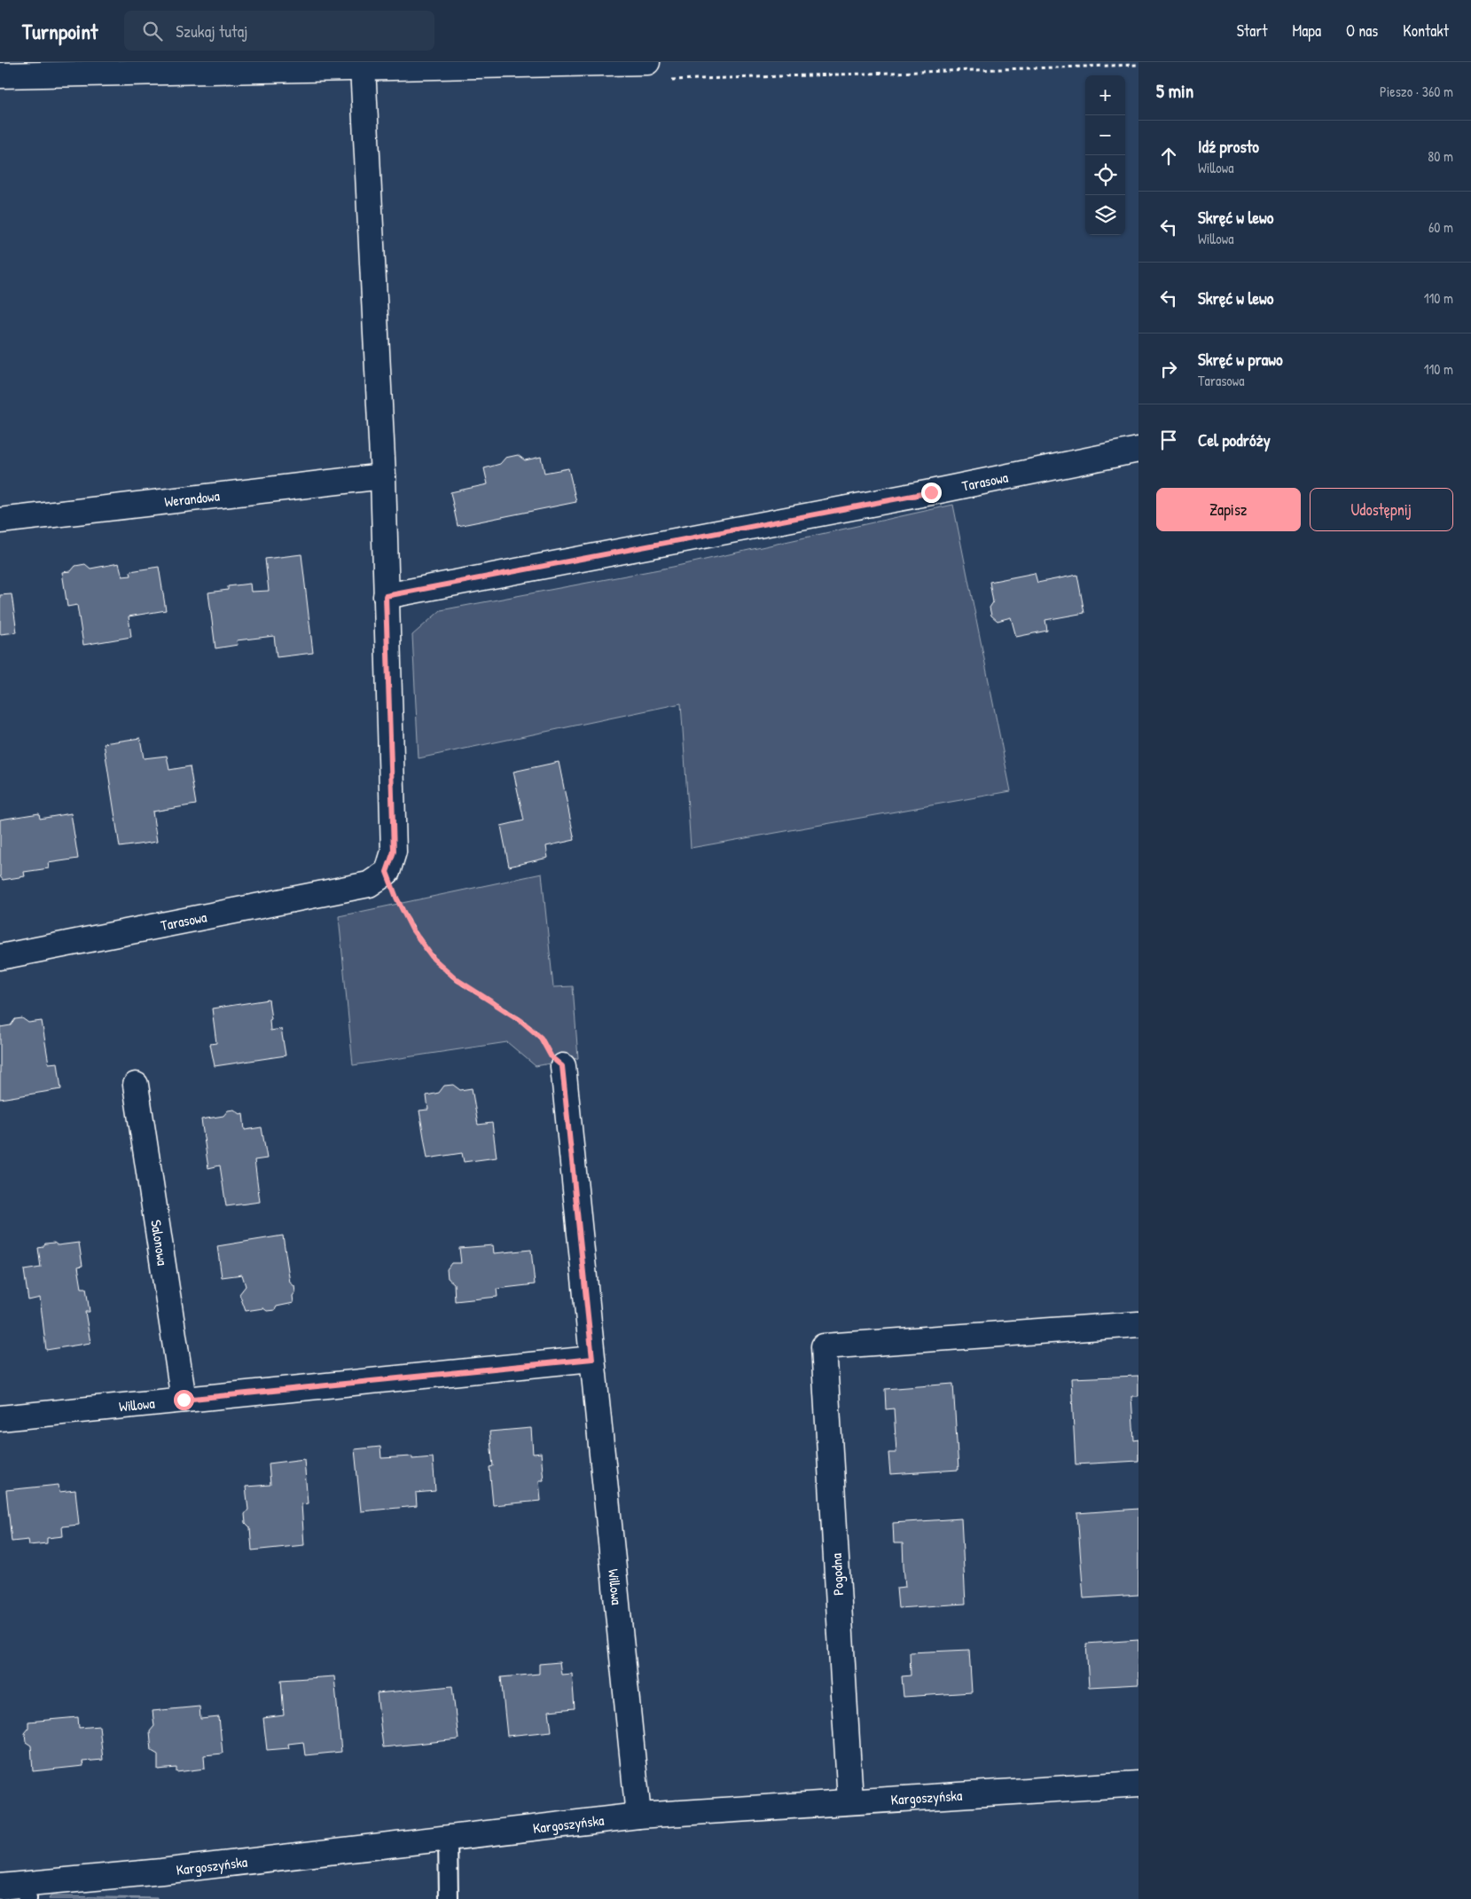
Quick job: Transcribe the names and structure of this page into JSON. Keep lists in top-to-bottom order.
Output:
{
  "streets": {
    "street": [
      "Tarasowa",
      "Werandowa",
      "Salonowa",
      "Willowa",
      "Pogodna",
      "Kargoszyńska"
    ]
  },
  "crossings": [
    ["Salonowa", "Willowa"],
    ["Willowa", "Kargoszyńska"],
    ["Pogodna", "Kargoszyńska"]
  ],
  "page": {
    "header": "Turnpoint",
    "search": "Szukaj tutaj",
    "nav": [
      "Start",
      "Mapa",
      "O nas",
      "Kontakt"
    ],
    "heading": ["5 min", "Pieszo · 360 m"],
    "map_buttons": ["+", "−"],
    "list": [
      ["Idź prosto", "Willowa", "80 m"],
      ["Skręć w lewo", "Willowa", "60 m"],
      ["Skręć w lewo", "110 m"],
      ["Skręć w prawo", "Tarasowa", "110 m"],
      "Cel podróży"
    ],
    "buttons": ["Zapisz", "Udostępnij"]
  }
}
